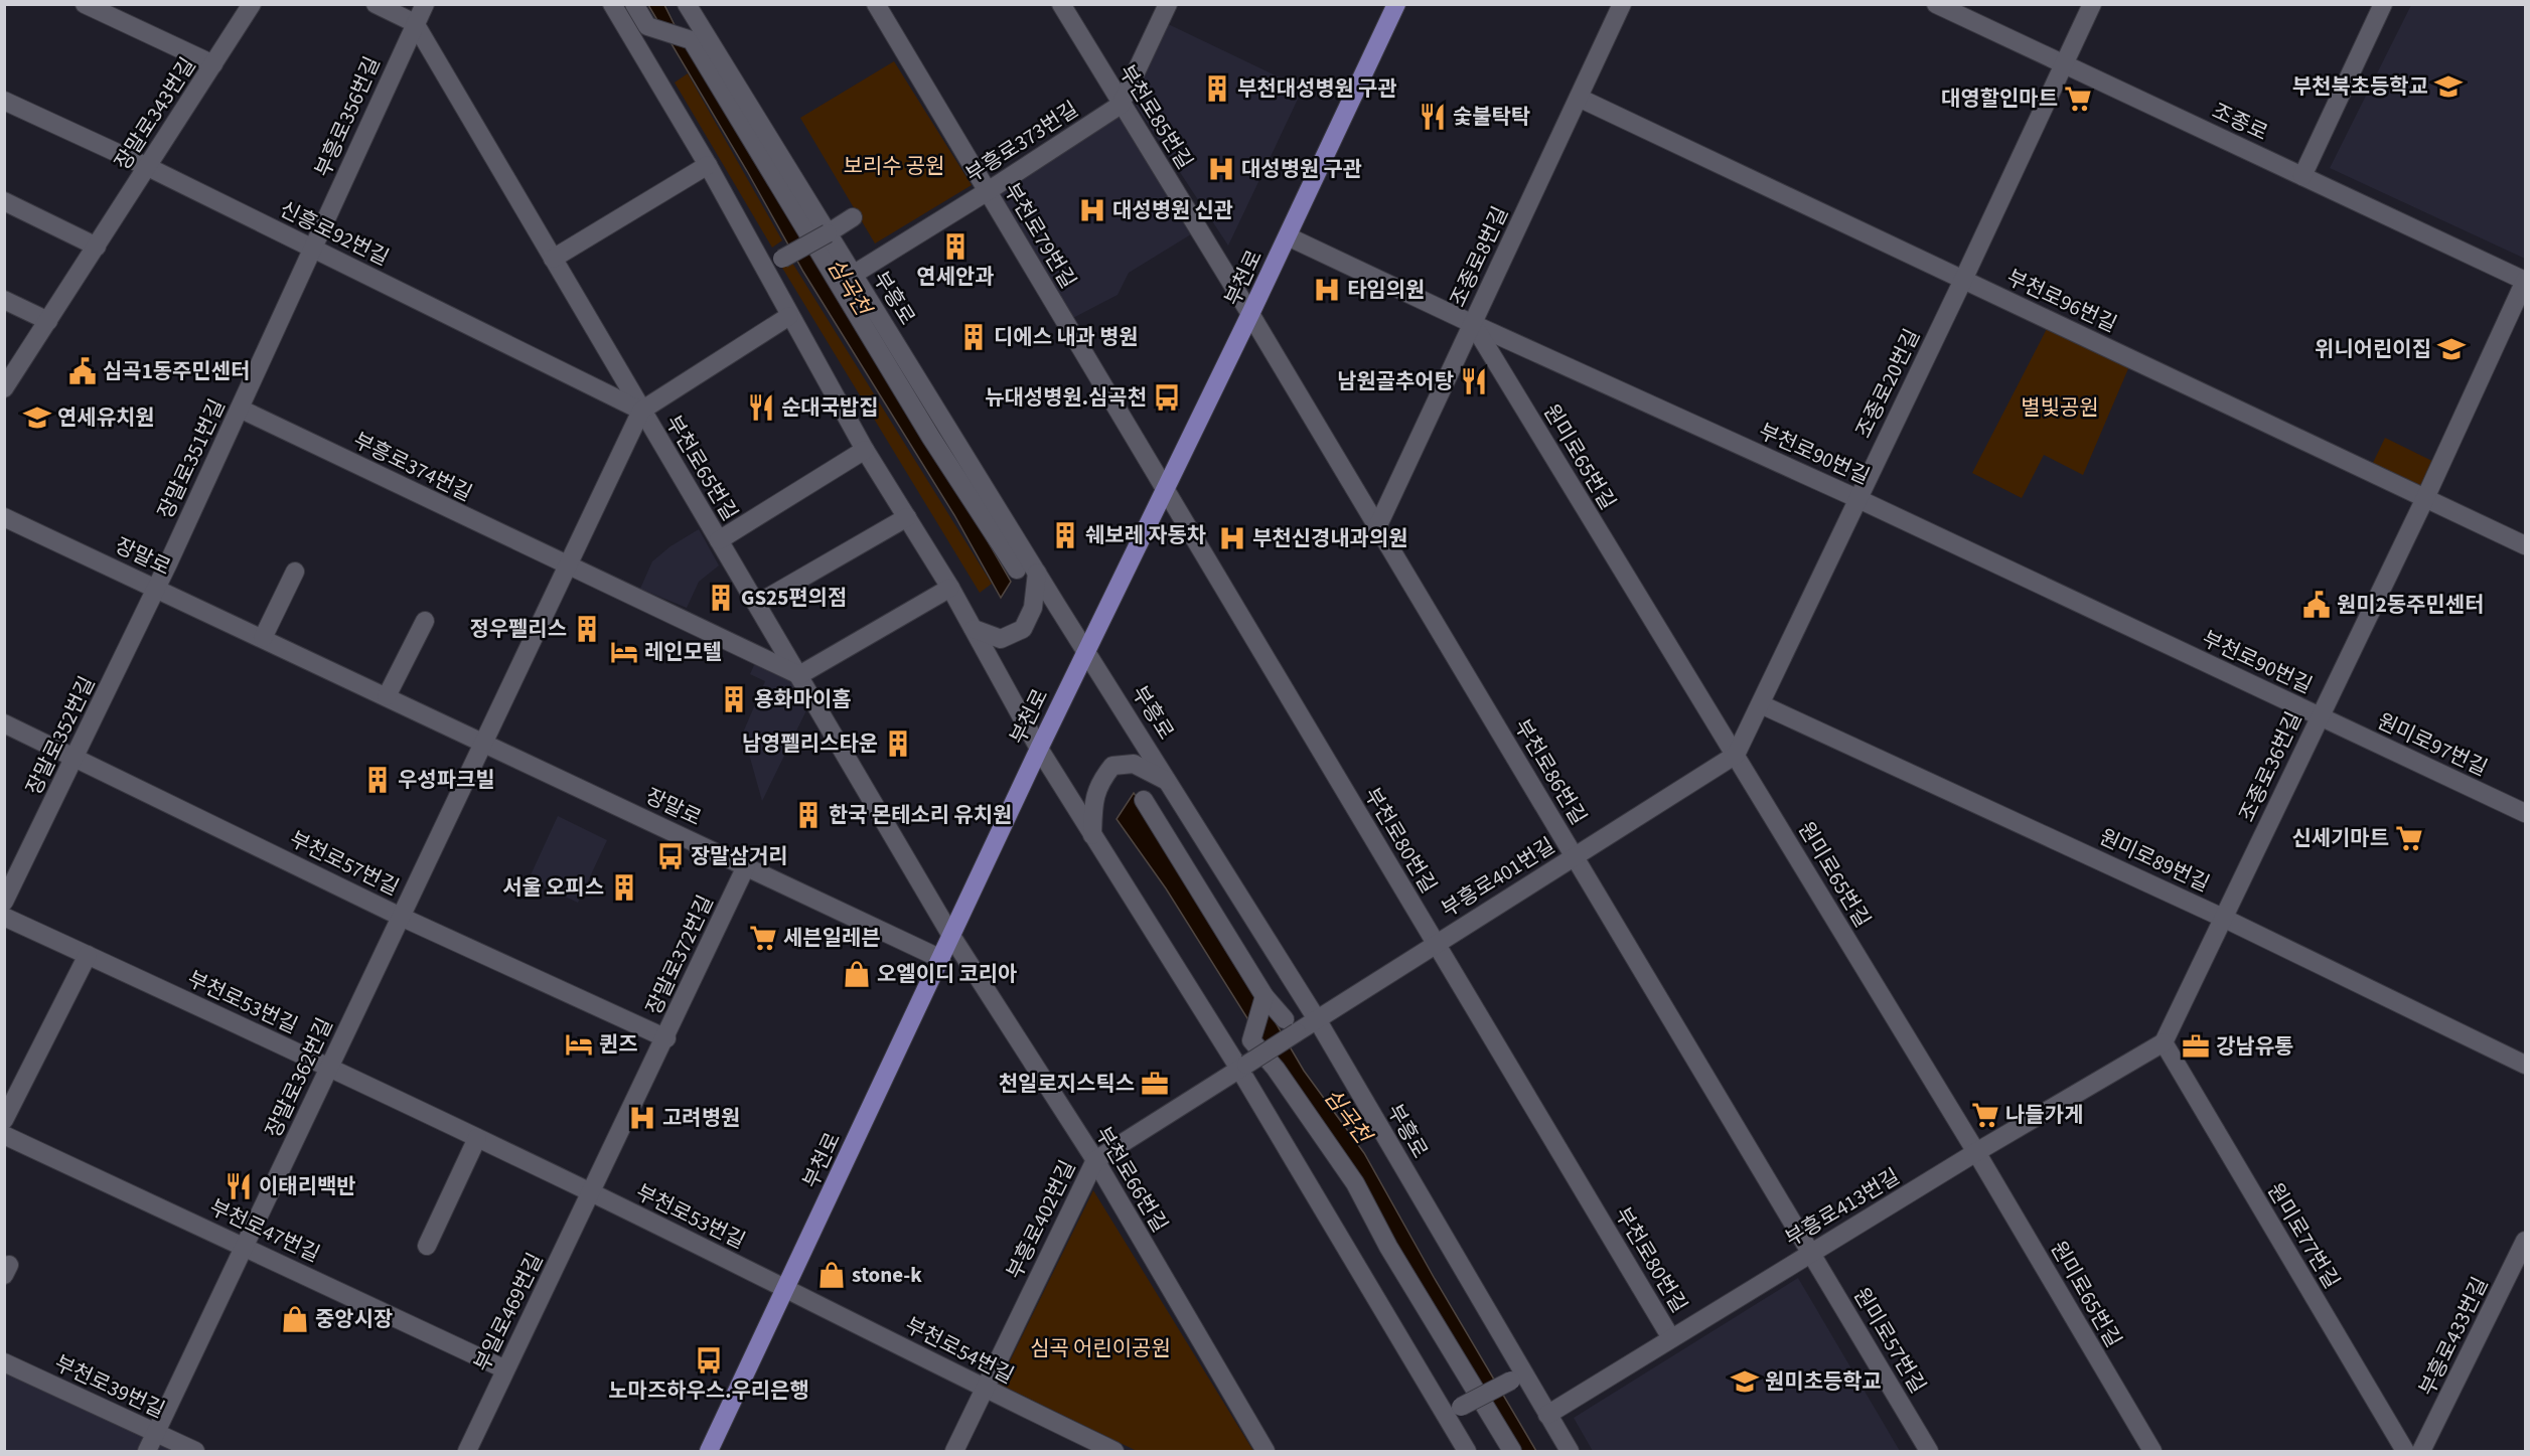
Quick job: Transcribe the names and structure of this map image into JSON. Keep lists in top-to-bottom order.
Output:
{
  "streets": {
    "main road": ["부천로"],
    "street": [
      "장말로343번길",
      "부흥로356번길",
      "부천로85번길",
      "조종로",
      "부흥로373번길",
      "신흥로92번길",
      "부천로79번길",
      "조종로8번길",
      "부흥로",
      "부천로96번길",
      "조종로20번길",
      "부천로90번길",
      "원미로65번길",
      "장말로351번길",
      "부흥로374번길",
      "부천로65번길",
      "장말로",
      "장말로352번길",
      "원미로97번길",
      "조종로36번길",
      "부천로86번길",
      "부천로80번길",
      "원미로89번길",
      "부천로57번길",
      "부흥로401번길",
      "장말로372번길",
      "부천로53번길",
      "장말로362번길",
      "부천로66번길",
      "부흥로413번길",
      "부흥로402번길",
      "부천로47번길",
      "원미로77번길",
      "부일로469번길",
      "부흥로433번길",
      "원미로57번길",
      "부천로54번길",
      "부천로39번길"
    ]
  },
  "crossings": [
    ["장말로343번길", "신흥로92번길"],
    ["부흥로356번길", "신흥로92번길"],
    ["부흥로356번길", "장말로351번길"],
    ["부흥로356번길", "부천로65번길"],
    ["부천로85번길", "부흥로373번길"],
    ["부천로85번길", "부천로"],
    ["부천로85번길", "부천로86번길"],
    ["조종로", "조종로20번길"],
    ["조종로", "조종로36번길"],
    ["부흥로373번길", "부천로79번길"],
    ["부흥로373번길", "부흥로"],
    ["신흥로92번길", "장말로351번길"],
    ["신흥로92번길", "부천로65번길"],
    ["부천로79번길", "부천로"],
    ["부천로79번길", "부천로80번길"],
    ["조종로8번길", "부천로96번길"],
    ["조종로8번길", "부천로90번길"],
    ["조종로8번길", "원미로65번길"],
    ["조종로8번길", "부천로86번길"],
    ["부천로", "부흥로"],
    ["부천로", "부천로90번길"],
    ["부천로", "부천로65번길"],
    ["부천로", "장말로"],
    ["부천로", "부천로86번길"],
    ["부천로", "부천로80번길"],
    ["부천로", "부천로53번길"],
    ["부천로", "부천로66번길"],
    ["부천로", "부천로54번길"],
    ["부흥로", "부흥로401번길"],
    ["부흥로", "부흥로413번길"],
    ["부천로96번길", "조종로20번길"],
    ["부천로96번길", "조종로36번길"],
    ["조종로20번길", "부천로90번길"],
    ["조종로20번길", "원미로65번길"],
    ["조종로20번길", "원미로89번길"],
    ["조종로20번길", "부흥로401번길"],
    ["부천로90번길", "원미로65번길"],
    ["부천로90번길", "원미로97번길"],
    ["부천로90번길", "조종로36번길"],
    ["원미로65번길", "부흥로401번길"],
    ["원미로65번길", "부흥로413번길"],
    ["장말로351번길", "부흥로374번길"],
    ["장말로351번길", "장말로"],
    ["장말로351번길", "장말로352번길"],
    ["부흥로374번길", "부천로65번길"],
    ["부천로65번길", "부천로66번길"],
    ["장말로", "장말로352번길"],
    ["장말로", "장말로372번길"],
    ["장말로", "장말로362번길"],
    ["장말로352번길", "부천로57번길"],
    ["원미로97번길", "조종로36번길"],
    ["조종로36번길", "원미로89번길"],
    ["조종로36번길", "부흥로413번길"],
    ["조종로36번길", "원미로77번길"],
    ["부천로86번길", "부흥로401번길"],
    ["부천로86번길", "부흥로413번길"],
    ["부천로86번길", "원미로57번길"],
    ["부천로80번길", "부흥로401번길"],
    ["부천로80번길", "부흥로413번길"],
    ["부천로57번길", "장말로372번길"],
    ["부천로57번길", "장말로362번길"],
    ["부흥로401번길", "부흥로402번길"],
    ["장말로372번길", "부천로53번길"],
    ["장말로372번길", "부일로469번길"],
    ["부천로53번길", "장말로362번길"],
    ["부천로53번길", "부일로469번길"],
    ["부천로53번길", "부천로54번길"],
    ["장말로362번길", "부천로47번길"],
    ["장말로362번길", "부천로39번길"],
    ["부천로66번길", "부흥로402번길"],
    ["부흥로413번길", "원미로77번길"],
    ["부흥로413번길", "원미로57번길"],
    ["부흥로402번길", "부천로54번길"],
    ["부천로47번길", "부일로469번길"]
  ],
  "water": ["심곡천"],
  "parks": ["보리수 공원", "별빛공원", "심곡 어린이공원"],
  "places": {
    "school or university": [
      "부천북초등학교",
      "위니어린이집",
      "연세유치원",
      "원미초등학교"
    ],
    "building": [
      "부천대성병원 구관",
      "연세안과",
      "디에스 내과 병원",
      "쉐보레 자동차",
      "GS25편의점",
      "정우펠리스",
      "용화마이홈",
      "남영펠리스타운",
      "우성파크빌",
      "한국 몬테소리 유치원",
      "서울 오피스"
    ],
    "supermarket": [
      "대영할인마트",
      "신세기마트",
      "세븐일레븐",
      "나들가게"
    ],
    "restaurant": [
      "숯불탁탁",
      "남원골추어탕",
      "순대국밥집",
      "이태리백반"
    ],
    "hospital": [
      "대성병원 구관",
      "대성병원 신관",
      "타임의원",
      "부천신경내과의원",
      "고려병원"
    ],
    "public building": ["심곡1동주민센터", "원미2동주민센터"],
    "bus stop": ["뉴대성병원.심곡천", "장말삼거리", "노마즈하우스.우리은행"],
    "hotel": ["레인모텔", "퀸즈"],
    "shop": ["오엘이디 코리아", "stone-k", "중앙시장"],
    "office": ["강남유통", "천일로지스틱스"]
  }
}
